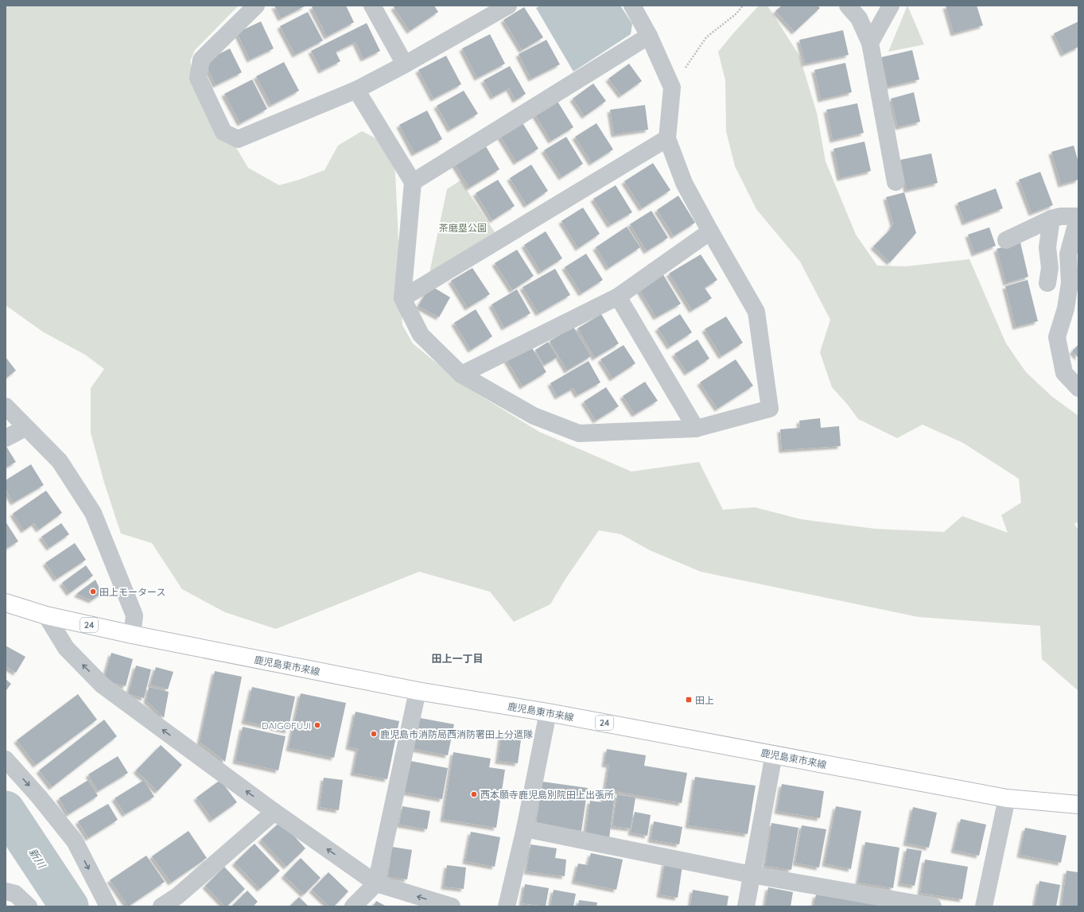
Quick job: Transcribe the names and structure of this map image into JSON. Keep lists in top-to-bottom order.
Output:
{
  "streets": {
    "main road": ["24", "鹿児島東市来線"]
  },
  "districts": ["田上一丁目"],
  "water": ["新川"],
  "parks": ["茶磨塁公園"],
  "places": {
    "other": [
      "田上モータース",
      "DAIGOFUJI",
      "鹿児島市消防局西消防署田上分遣隊",
      "西本願寺鹿児島別院田上出張所"
    ],
    "transit": ["田上"]
  }
}
